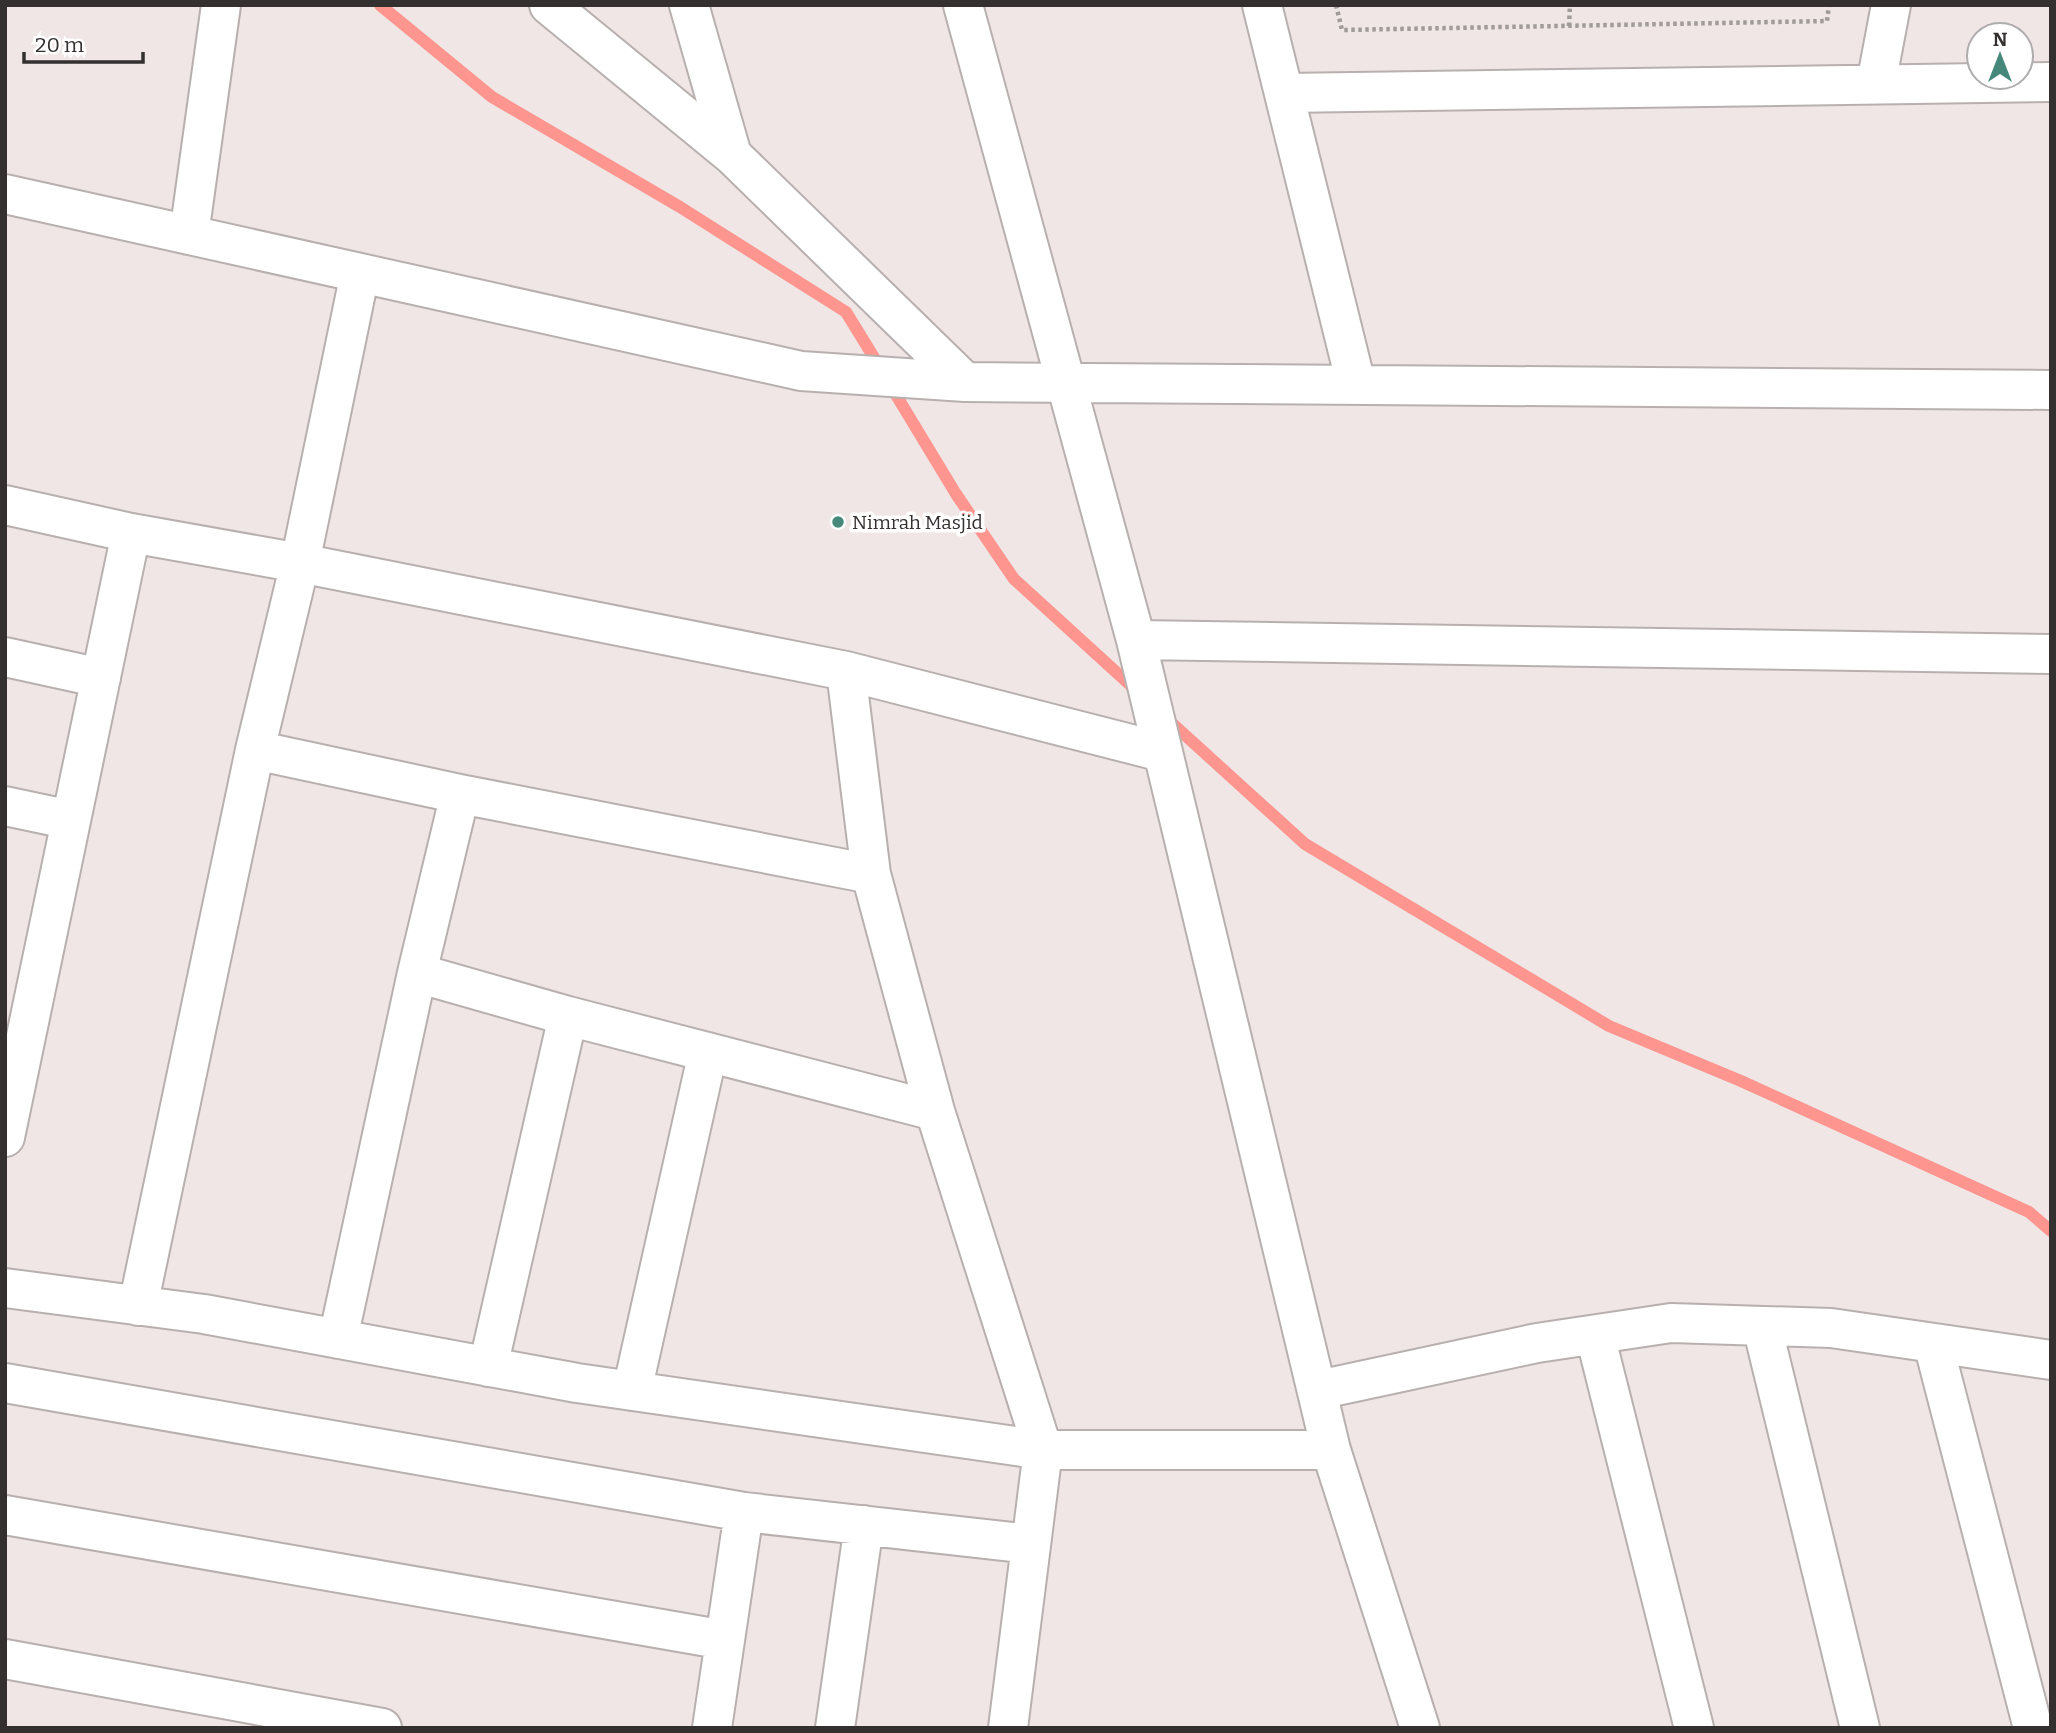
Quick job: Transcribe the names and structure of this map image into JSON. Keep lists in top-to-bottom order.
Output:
{
  "places": ["Nimrah Masjid"],
  "scale_bar": "20 m",
  "north": "top"
}
